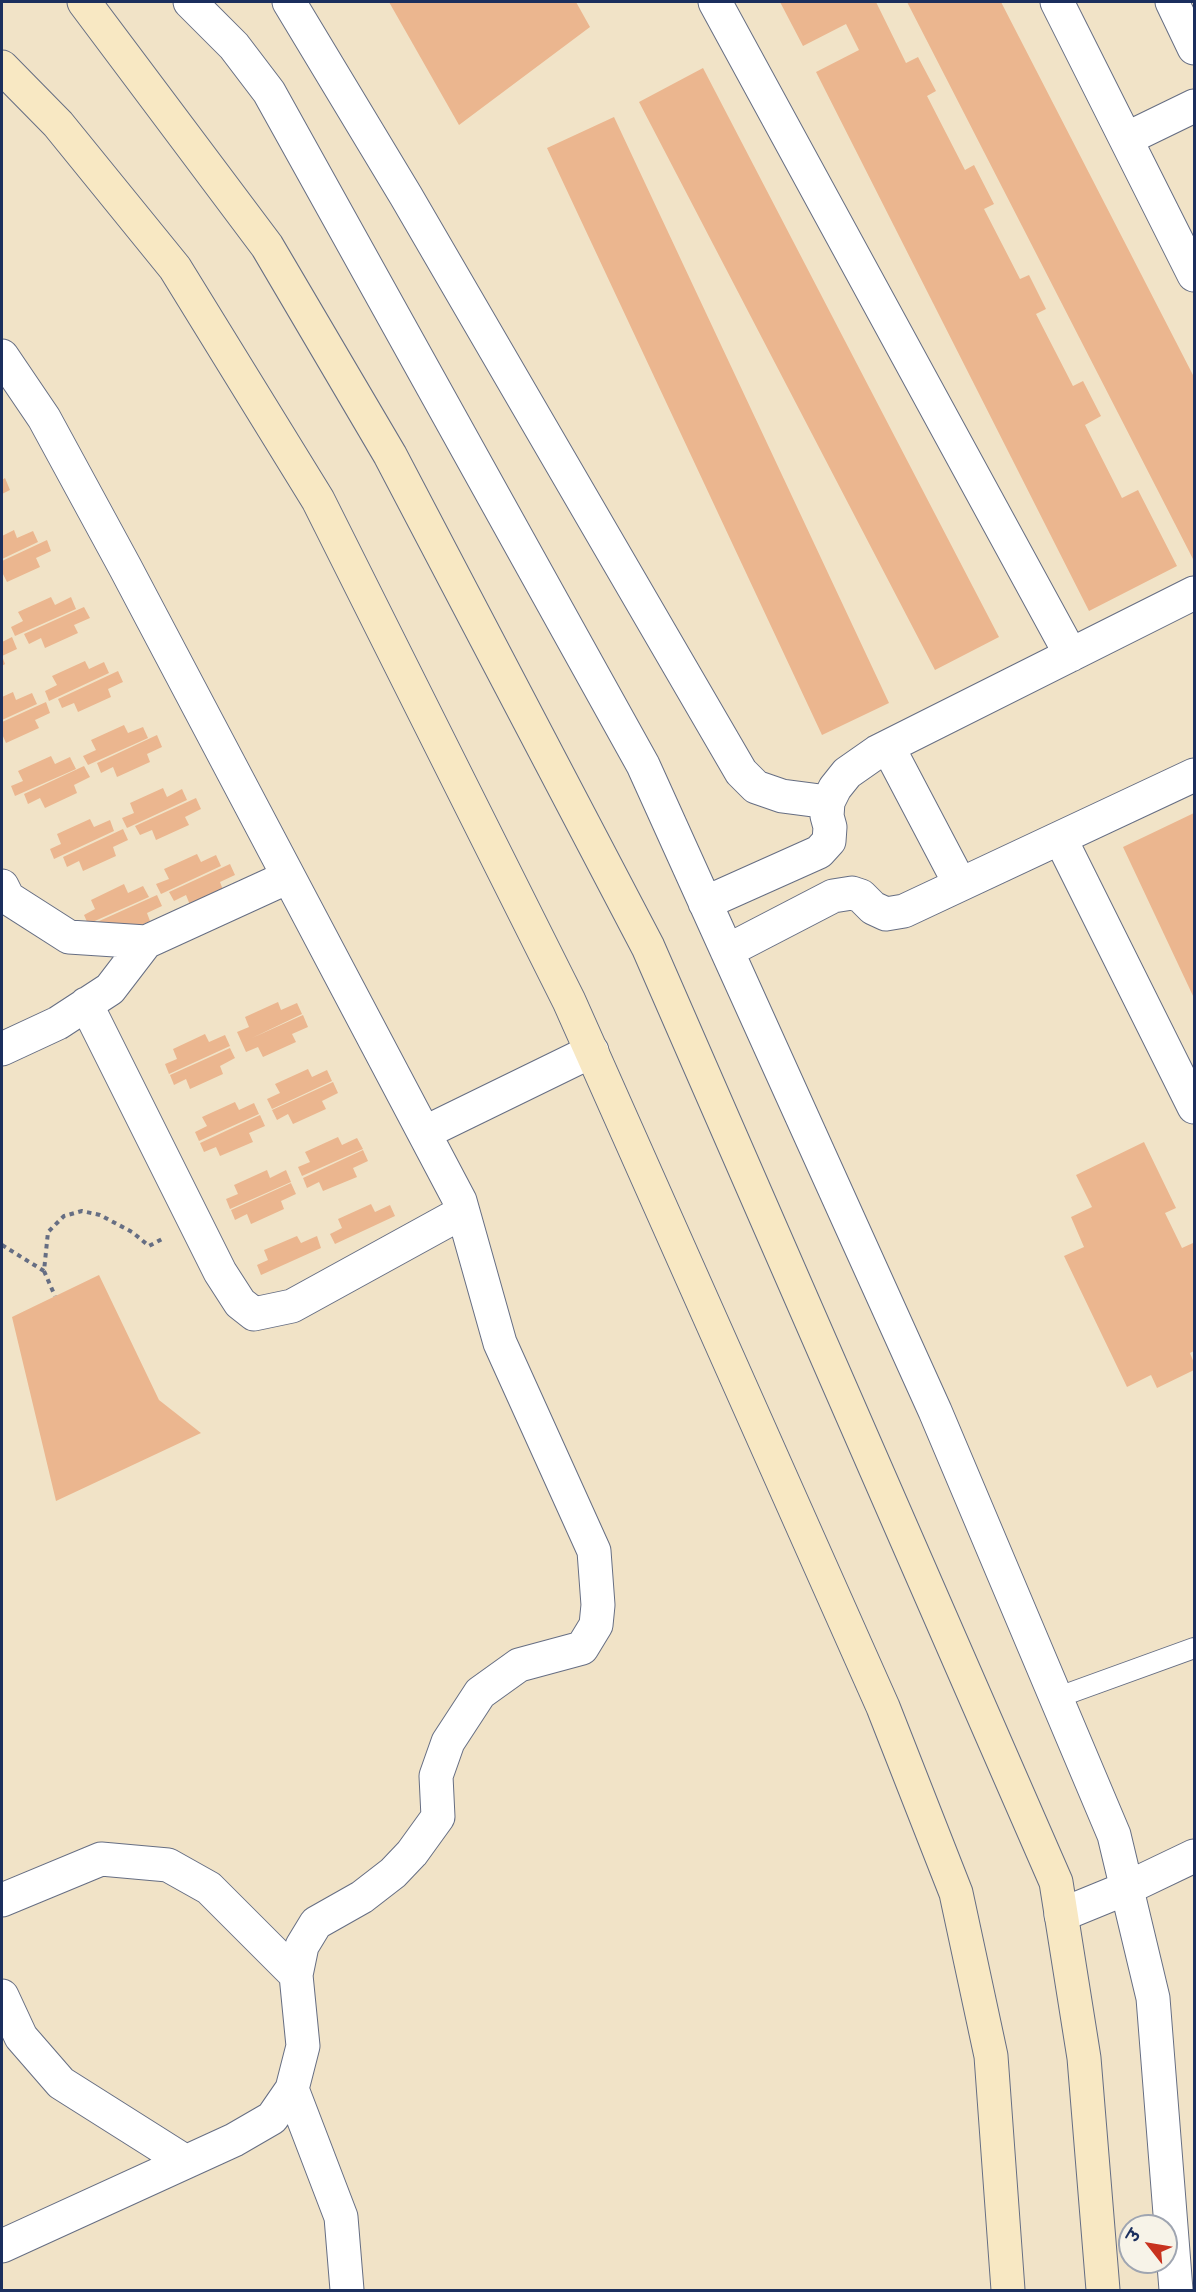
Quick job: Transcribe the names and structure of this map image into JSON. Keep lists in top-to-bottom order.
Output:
{
  "north": "top left"
}
